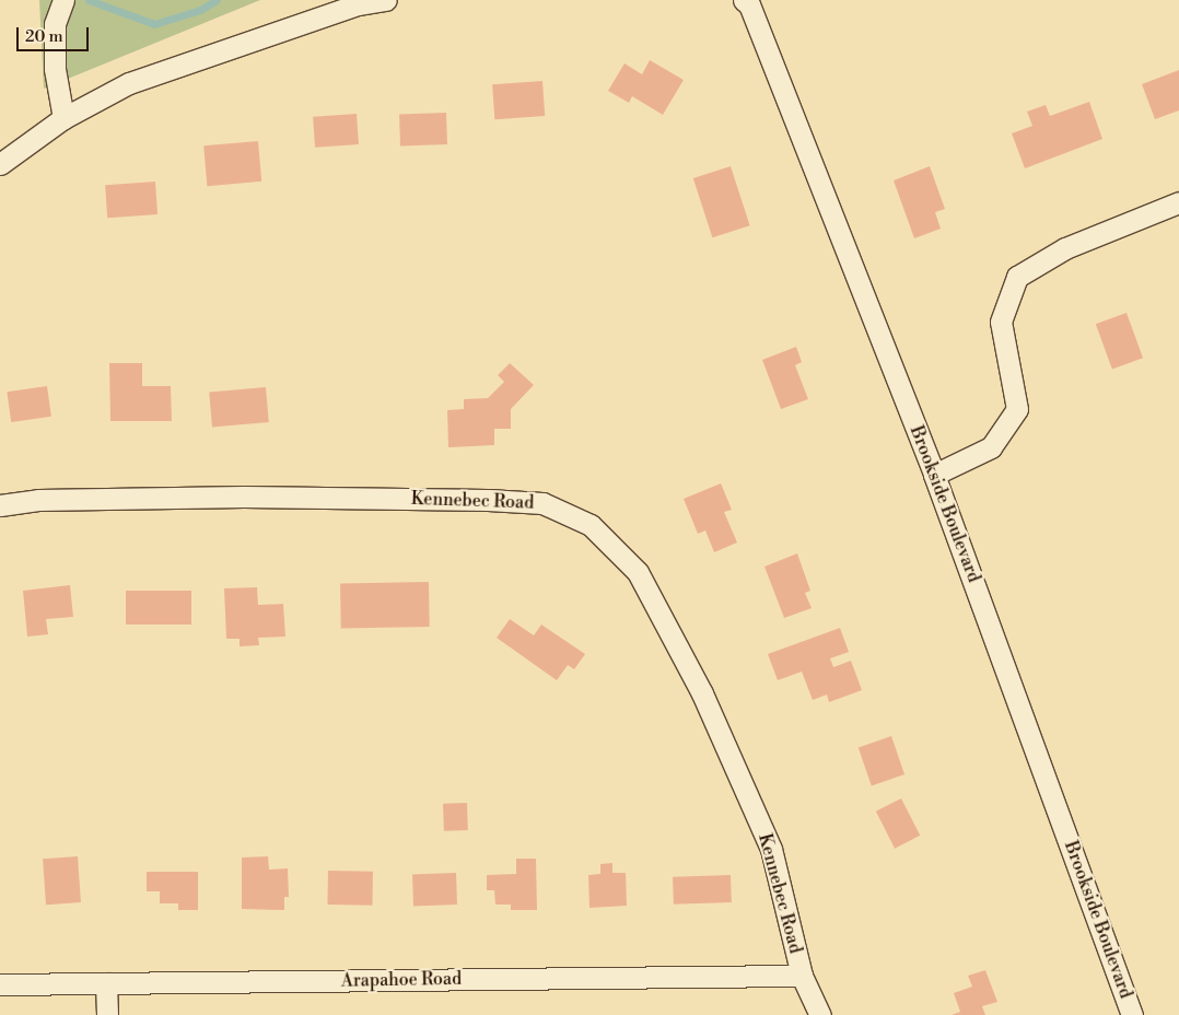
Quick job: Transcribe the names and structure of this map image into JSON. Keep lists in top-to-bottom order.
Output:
{
  "streets": {
    "street": ["Kennebec Road", "Brookside Boulevard", "Arapahoe Road"]
  },
  "crossings": [
    ["Kennebec Road", "Arapahoe Road"]
  ],
  "scale_bar": "20 m"
}
